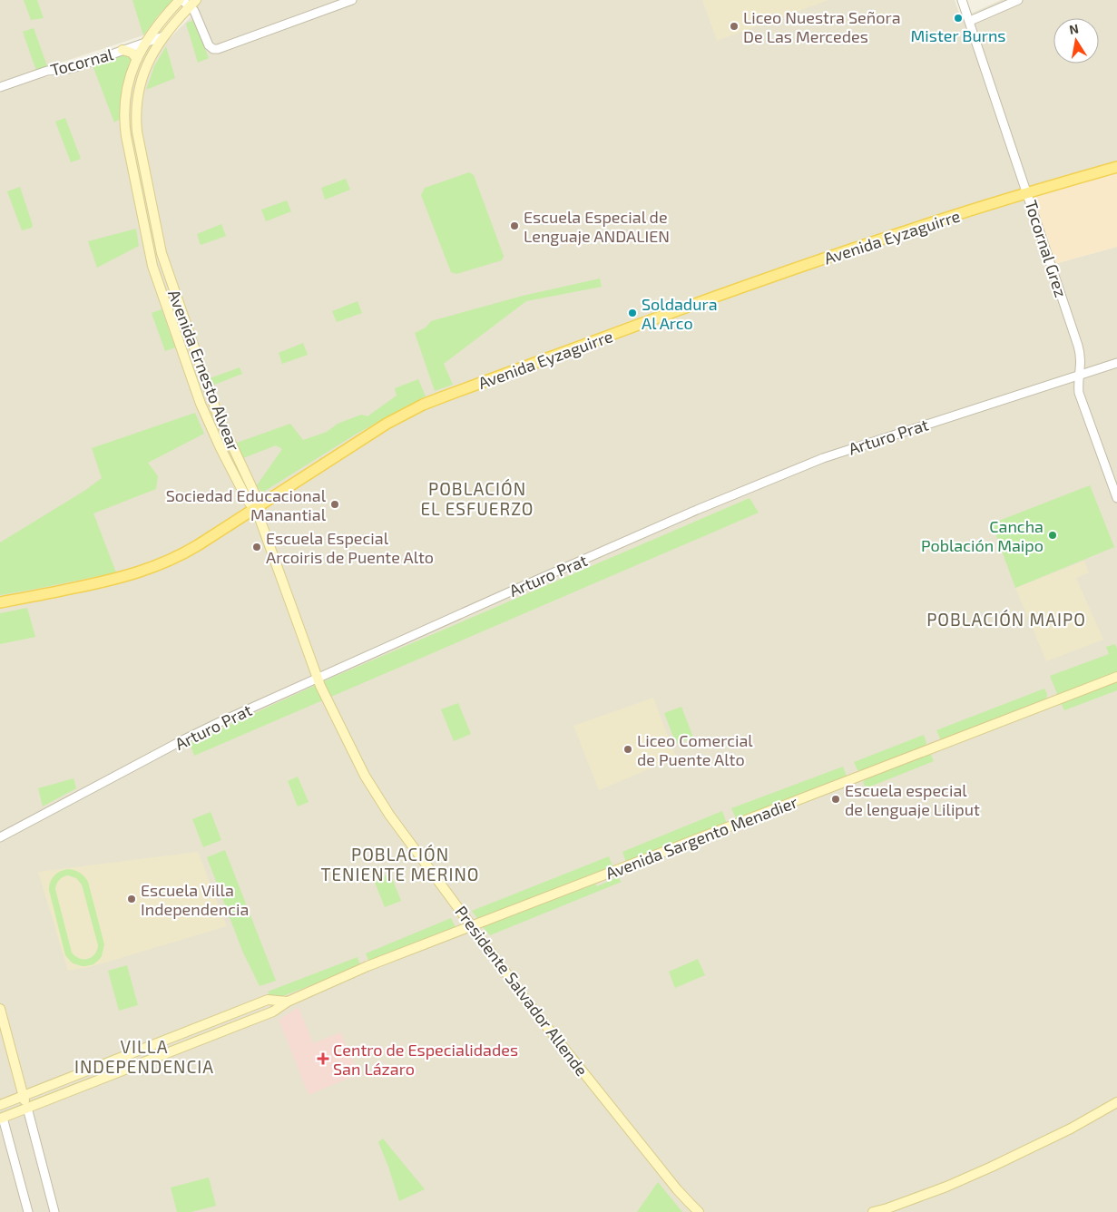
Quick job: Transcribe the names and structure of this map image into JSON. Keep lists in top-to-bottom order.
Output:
{
  "streets": {
    "main road": [
      "Avenida Eyzaguirre",
      "Avenida Ernesto Alvear",
      "Avenida Sargento Menadier",
      "Presidente Salvador Allende"
    ],
    "street": ["Tocornal", "Tocornal Grez", "Arturo Prat"]
  },
  "crossings": [
    ["Tocornal", "Avenida Ernesto Alvear"],
    ["Avenida Eyzaguirre", "Tocornal Grez"],
    ["Avenida Eyzaguirre", "Avenida Ernesto Alvear"],
    ["Avenida Eyzaguirre", "Presidente Salvador Allende"],
    ["Tocornal Grez", "Arturo Prat"],
    ["Avenida Ernesto Alvear", "Presidente Salvador Allende"],
    ["Arturo Prat", "Presidente Salvador Allende"],
    ["Avenida Sargento Menadier", "Presidente Salvador Allende"]
  ],
  "districts": [
    "POBLACIÓN EL ESFUERZO",
    "POBLACIÓN MAIPO",
    "POBLACIÓN TENIENTE MERINO",
    "VILLA INDEPENDENCIA"
  ],
  "places": {
    "other": [
      "Mister Burns",
      "Liceo Nuestra Señora De Las Mercedes",
      "Escuela Especial de Lenguaje ANDALIEN",
      "Soldadura Al Arco",
      "Sociedad Educacional Manantial",
      "Cancha Población Maipo",
      "Escuela Especial Arcoiris de Puente Alto",
      "Liceo Comercial de Puente Alto",
      "Escuela especial de lenguaje Liliput",
      "Escuela Villa Independencia"
    ],
    "health": ["Centro de Especialidades San Lázaro"]
  },
  "north": "top"
}
